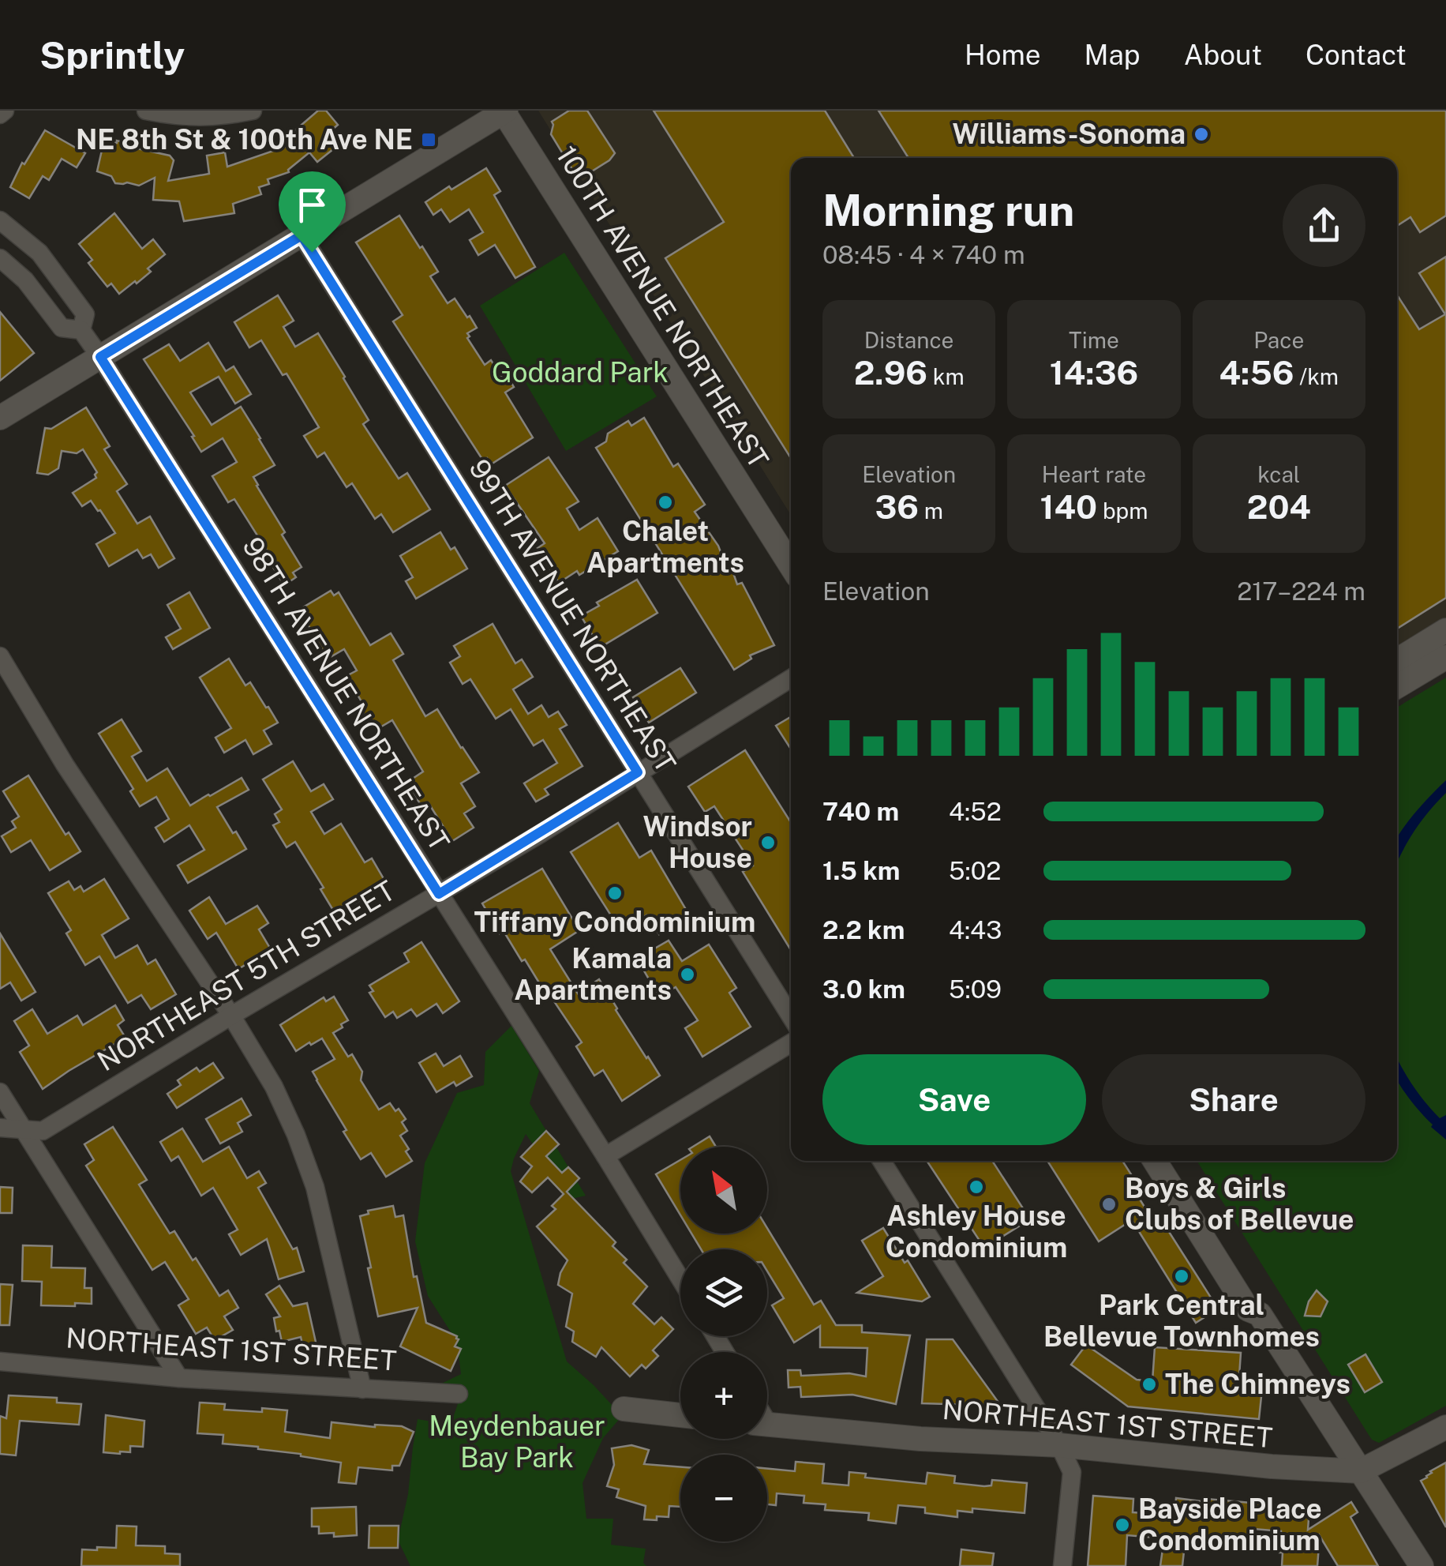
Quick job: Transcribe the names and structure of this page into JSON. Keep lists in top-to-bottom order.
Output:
{
  "streets": {
    "main road": ["100TH AVENUE NORTHEAST", "NORTHEAST 1ST STREET"],
    "street": ["99TH AVENUE NORTHEAST", "98TH AVENUE NORTHEAST", "NORTHEAST 5TH STREET"]
  },
  "crossings": [
    ["99TH AVENUE NORTHEAST", "NORTHEAST 5TH STREET"],
    ["98TH AVENUE NORTHEAST", "NORTHEAST 5TH STREET"]
  ],
  "parks": ["Goddard Park", "Meydenbauer Bay Park"],
  "places": {
    "other": [
      "Williams-Sonoma",
      "Chalet Apartments",
      "Windsor House",
      "Tiffany Condominium",
      "Kamala Apartments",
      "Ashley House Condominium",
      "Boys & Girls Clubs of Bellevue",
      "Park Central Bellevue Townhomes",
      "The Chimneys",
      "Bayside Place Condominium"
    ],
    "transit": ["NE 8th St & 100th Ave NE"]
  },
  "north": "top left",
  "page": {
    "header": "Sprintly",
    "nav": [
      "Home",
      "Map",
      "About",
      "Contact"
    ],
    "heading": ["Morning run", "08:45 · 4 × 740 m"],
    "stats": [
      ["Distance", "2.96 km"],
      ["Time", "14:36"],
      ["Pace", "4:56 /km"],
      ["Elevation", "36 m"],
      ["Heart rate", "140 bpm"],
      ["kcal", "204"]
    ],
    "chart": ["Elevation", "217–224 m"],
    "list": [
      {
        "name": "740 m",
        "note": "4:52"
      },
      {
        "name": "1.5 km",
        "note": "5:02"
      },
      {
        "name": "2.2 km",
        "note": "4:43"
      },
      {
        "name": "3.0 km",
        "note": "5:09"
      }
    ],
    "buttons": ["Save", "Share"],
    "map_buttons": ["+", "−"]
  }
}
